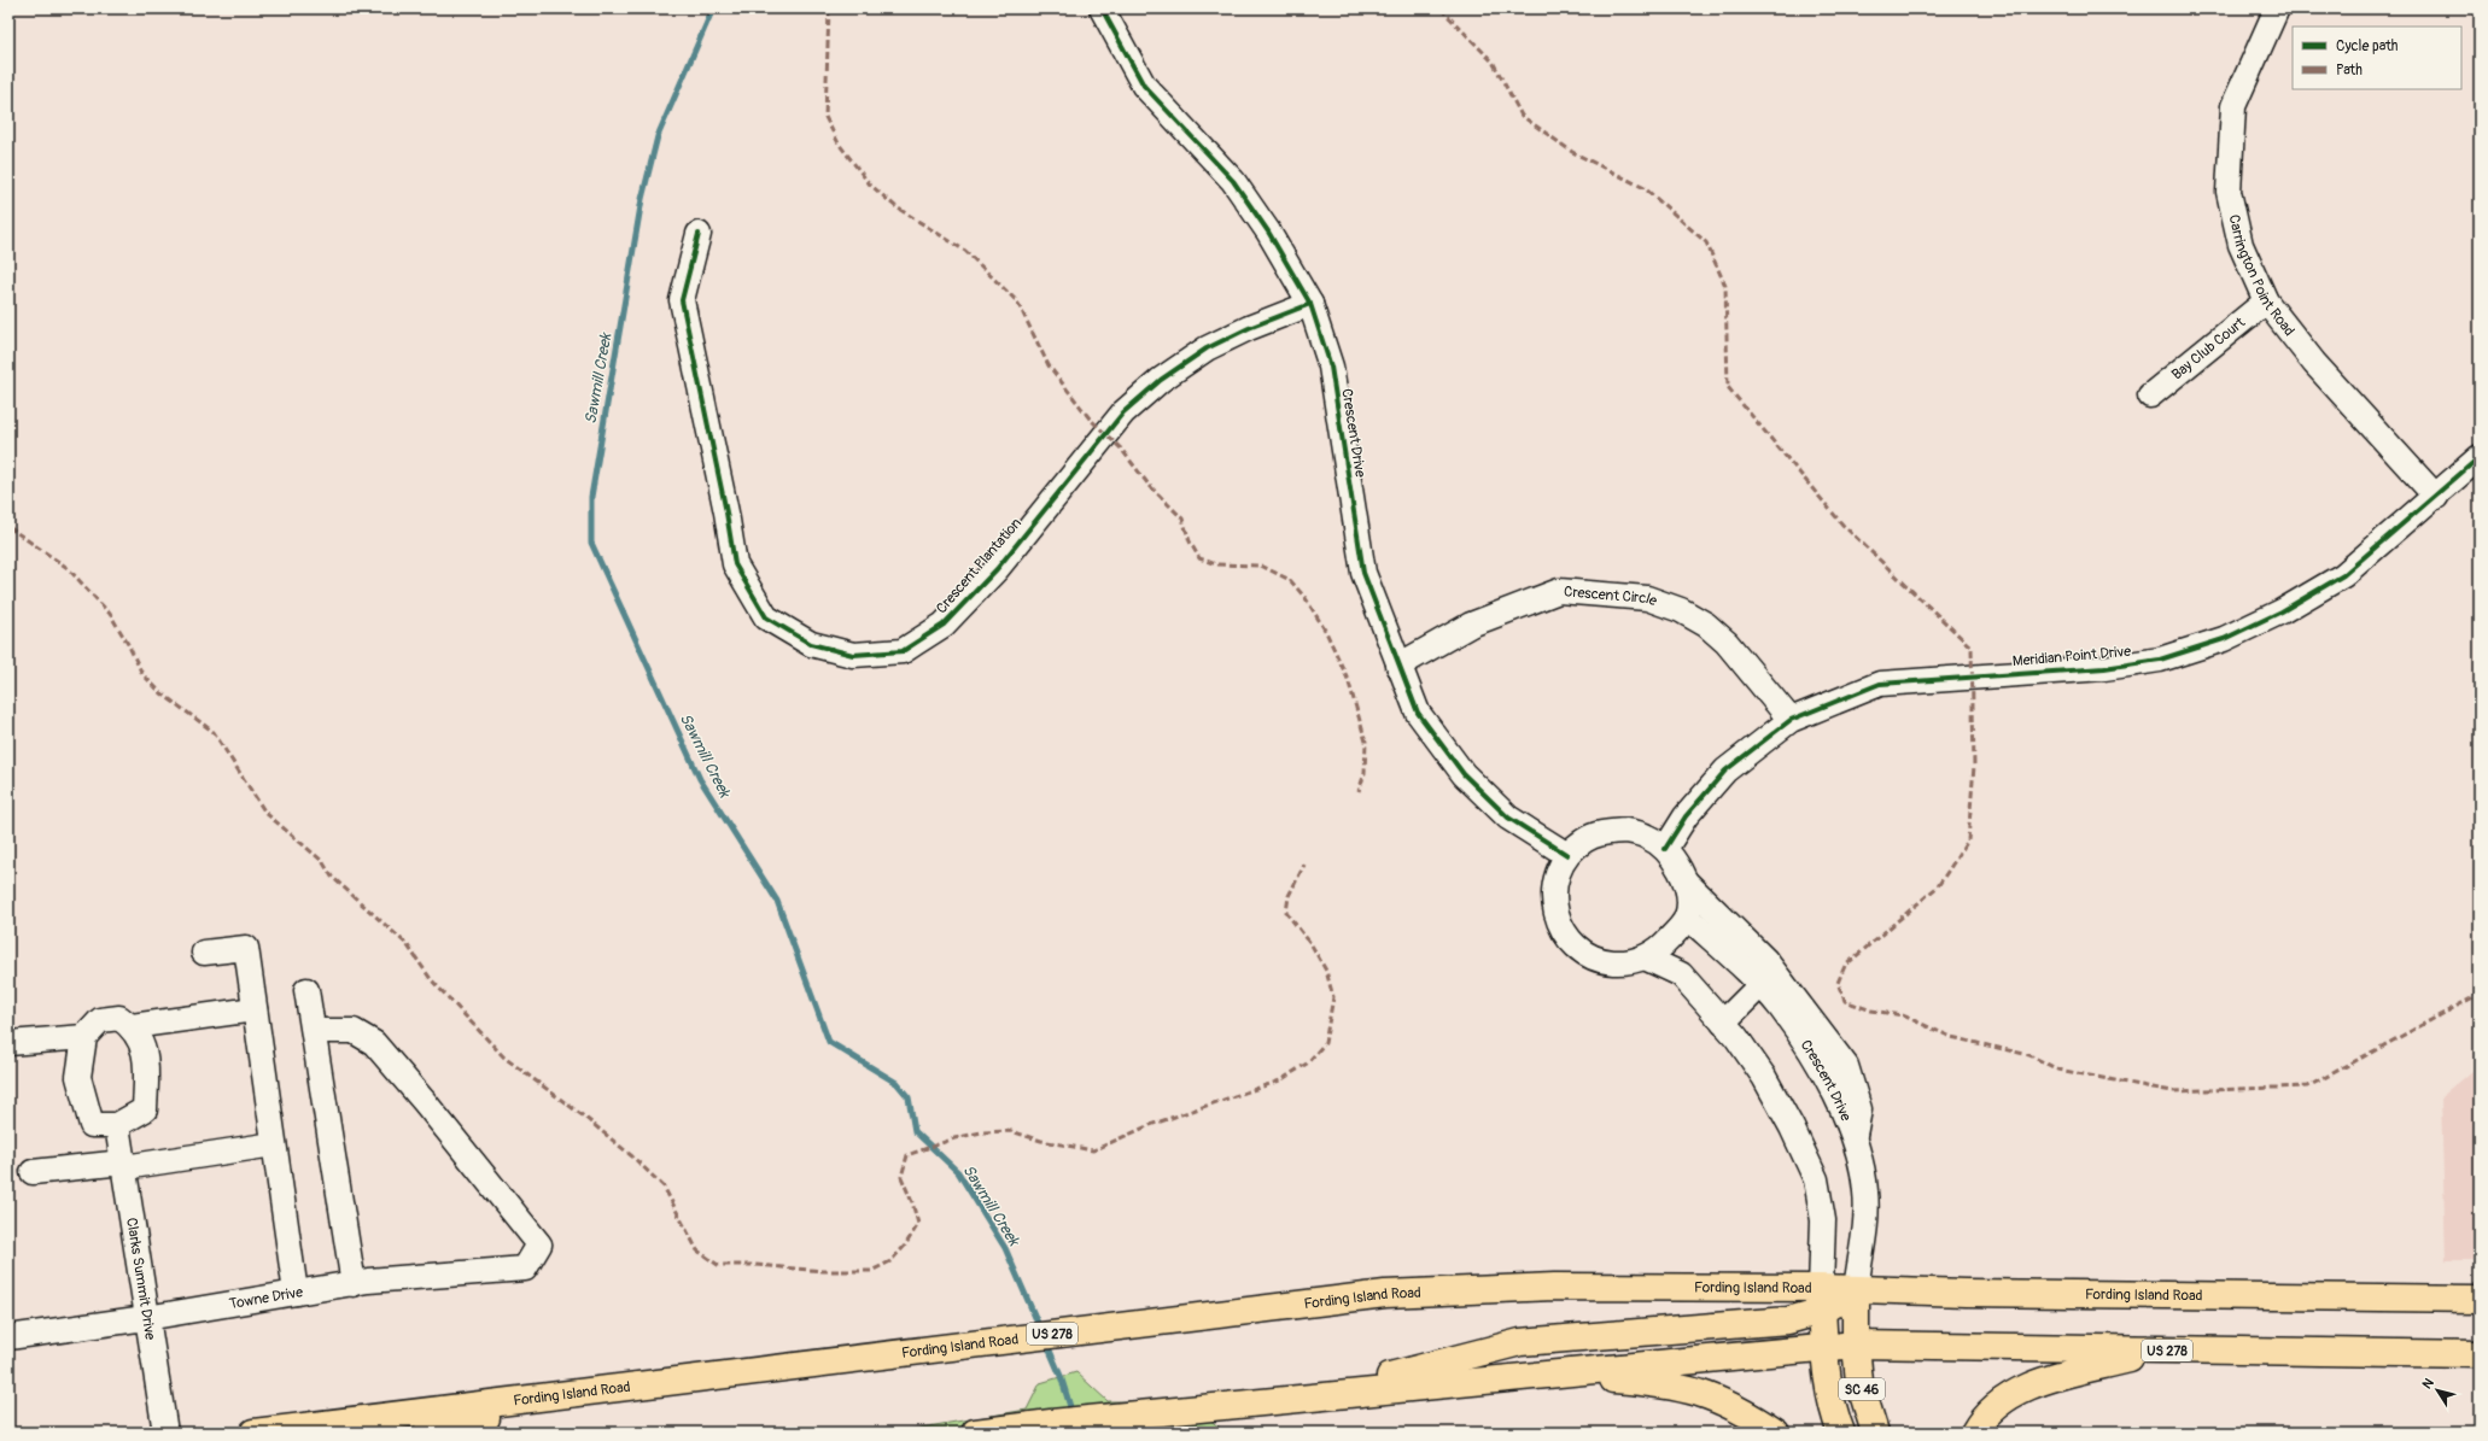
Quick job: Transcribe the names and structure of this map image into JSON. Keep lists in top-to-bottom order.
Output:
{
  "streets": {
    "main road": ["Fording Island Road", "US 278", "SC 46"],
    "street": [
      "Carrington Point Road",
      "Bay Club Court",
      "Crescent Drive",
      "Crescent Plantation",
      "Crescent Circle",
      "Meridian Point Drive",
      "Clarks Summit Drive",
      "Towne Drive"
    ]
  },
  "crossings": [
    ["Carrington Point Road", "Bay Club Court"],
    ["Carrington Point Road", "Meridian Point Drive"],
    ["Crescent Drive", "Crescent Plantation"],
    ["Crescent Drive", "Crescent Circle"],
    ["Crescent Drive", "Meridian Point Drive"],
    ["Crescent Drive", "Fording Island Road"],
    ["Crescent Drive", "SC 46"],
    ["Crescent Circle", "Meridian Point Drive"],
    ["Clarks Summit Drive", "Towne Drive"],
    ["Fording Island Road", "SC 46"],
    ["US 278", "SC 46"]
  ],
  "water": ["Sawmill Creek"],
  "legend": ["Cycle path", "Path"],
  "north": "top left"
}
